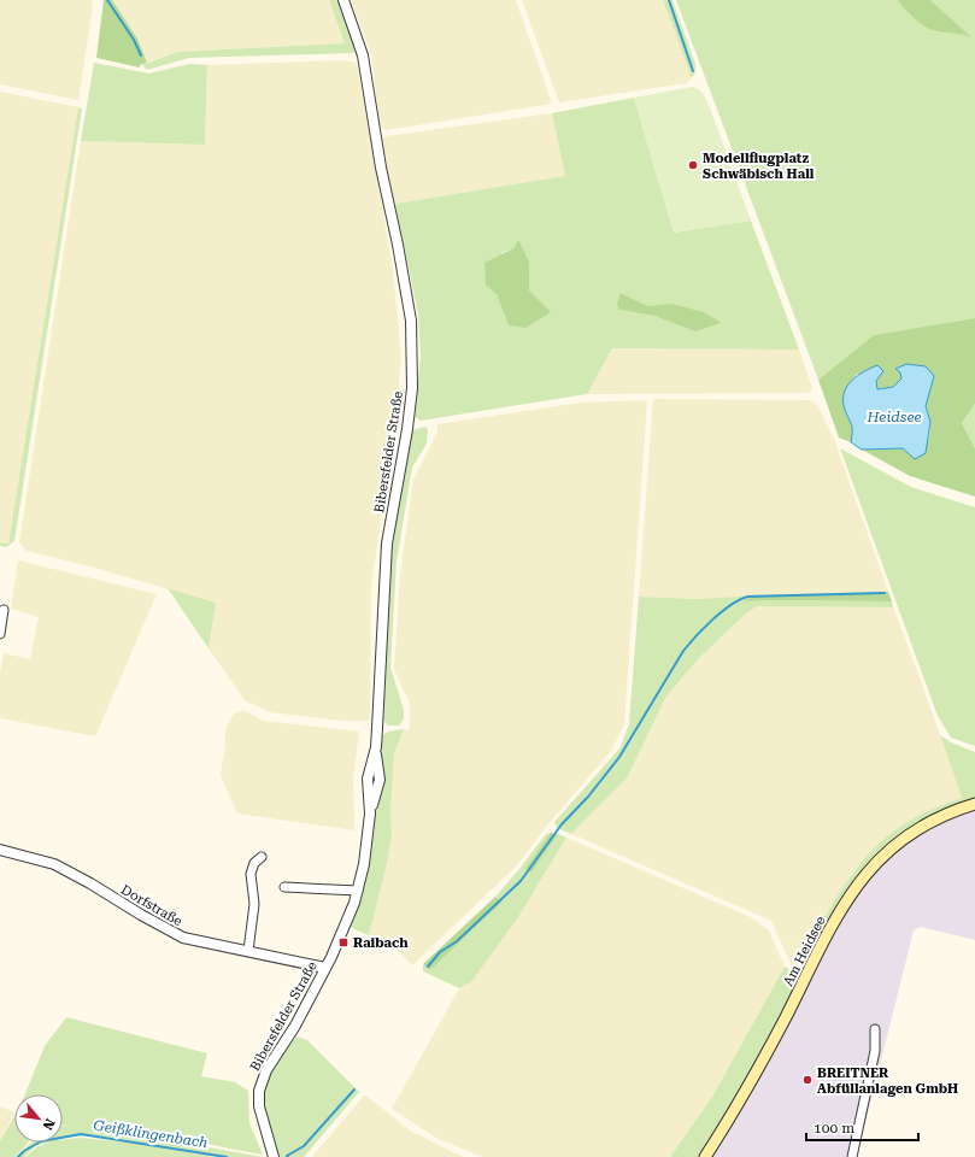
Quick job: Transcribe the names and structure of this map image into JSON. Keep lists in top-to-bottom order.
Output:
{
  "streets": {
    "main road": ["Am Heidsee"],
    "street": ["Bibersfelder Straße", "Dorfstraße"]
  },
  "crossings": [
    ["Bibersfelder Straße", "Dorfstraße"]
  ],
  "water": ["Heidsee", "Geißklingenbach"],
  "places": {
    "other": ["Modellflugplatz Schwäbisch Hall", "BREITNER Abfüllanlagen GmbH"],
    "transit": ["Raibach"]
  },
  "scale_bar": "100 m",
  "north": "bottom right"
}
